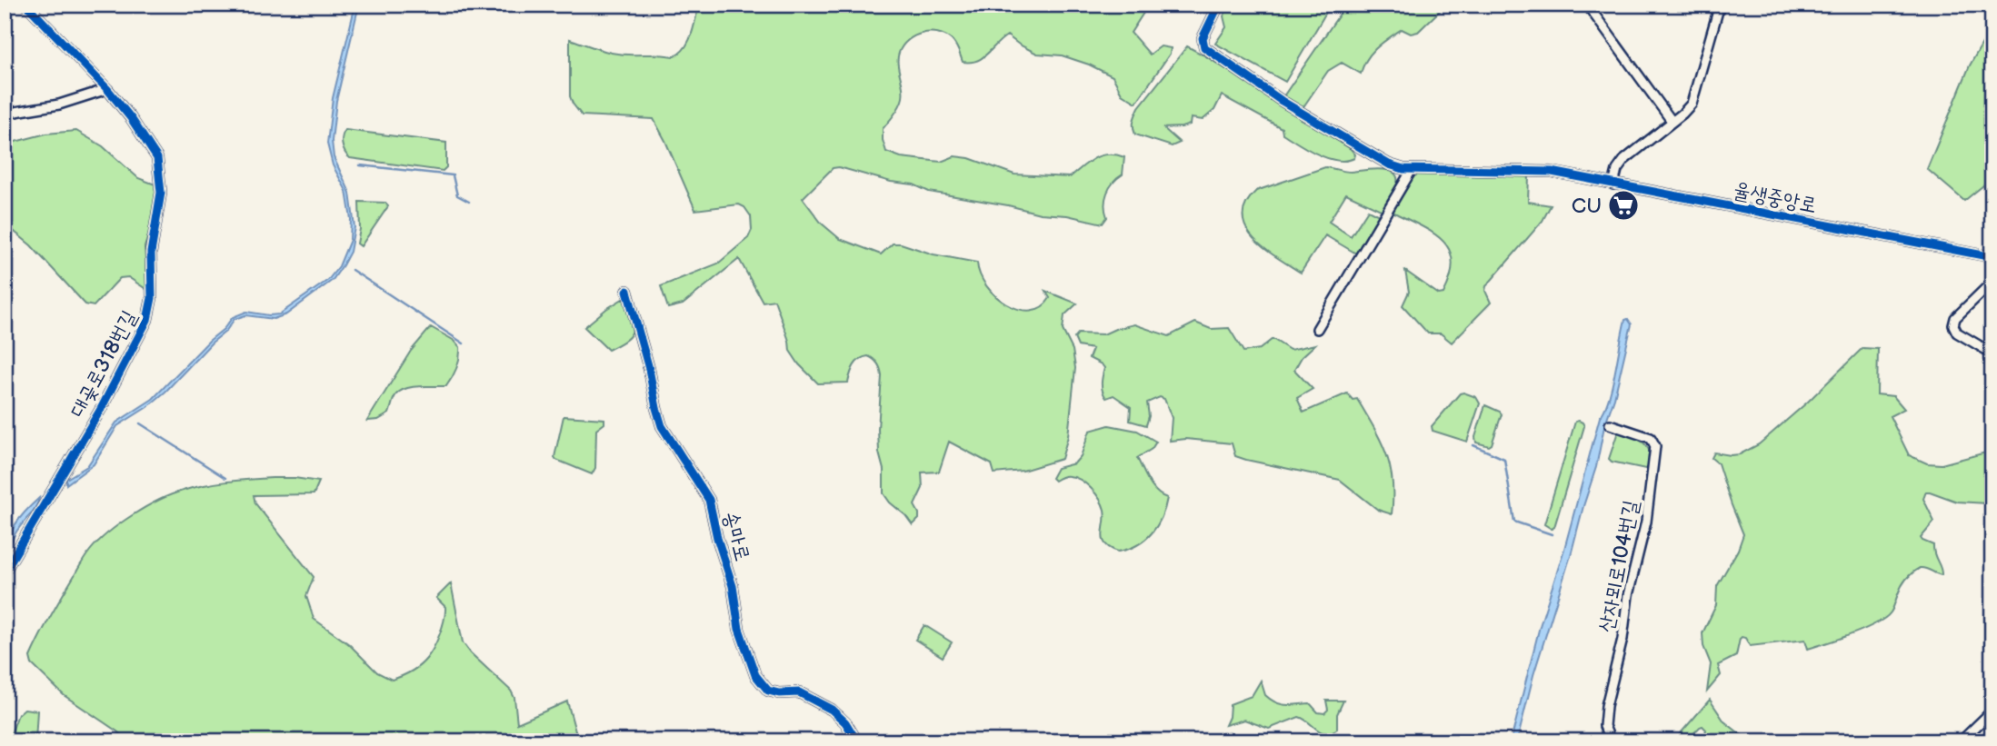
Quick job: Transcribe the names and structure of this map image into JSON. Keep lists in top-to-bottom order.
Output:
{
  "streets": {
    "street": [
      "율생중앙로",
      "대곶로318번길",
      "송마로",
      "산자뫼로104번길"
    ]
  },
  "places": {
    "supermarket": ["CU"]
  }
}
